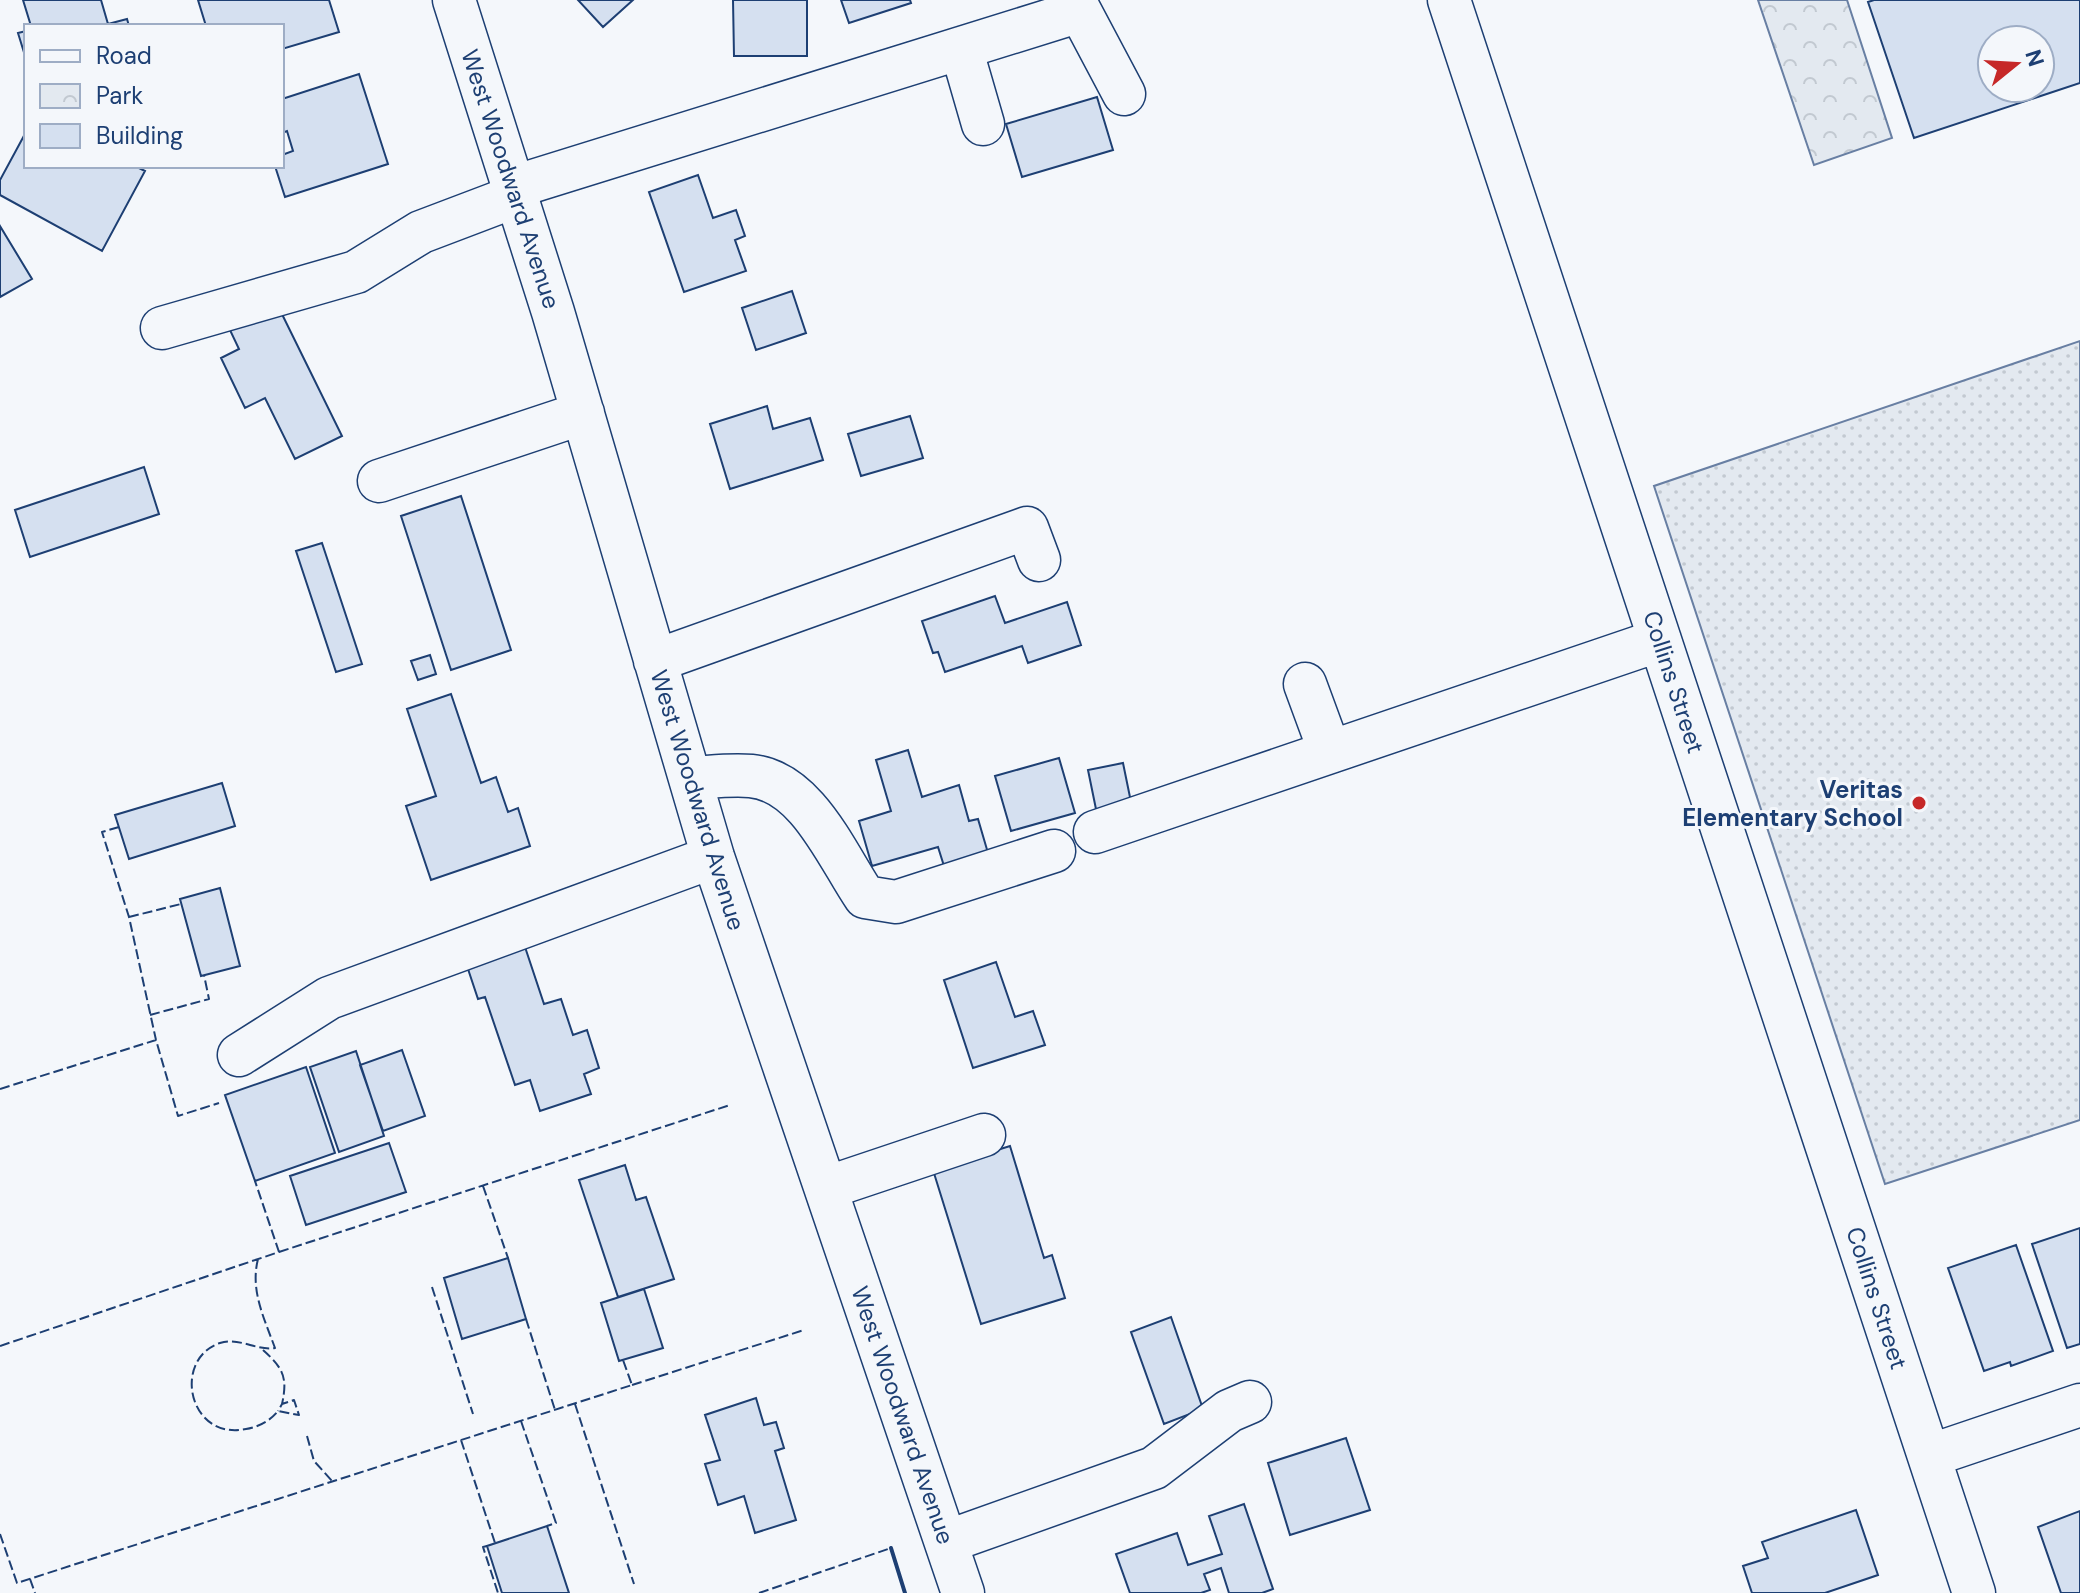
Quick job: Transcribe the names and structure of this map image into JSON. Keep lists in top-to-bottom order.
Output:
{
  "streets": {
    "street": ["West Woodward Avenue", "Collins Street"]
  },
  "places": ["Veritas Elementary School"],
  "legend": ["Road", "Park", "Building"],
  "north": "right"
}
